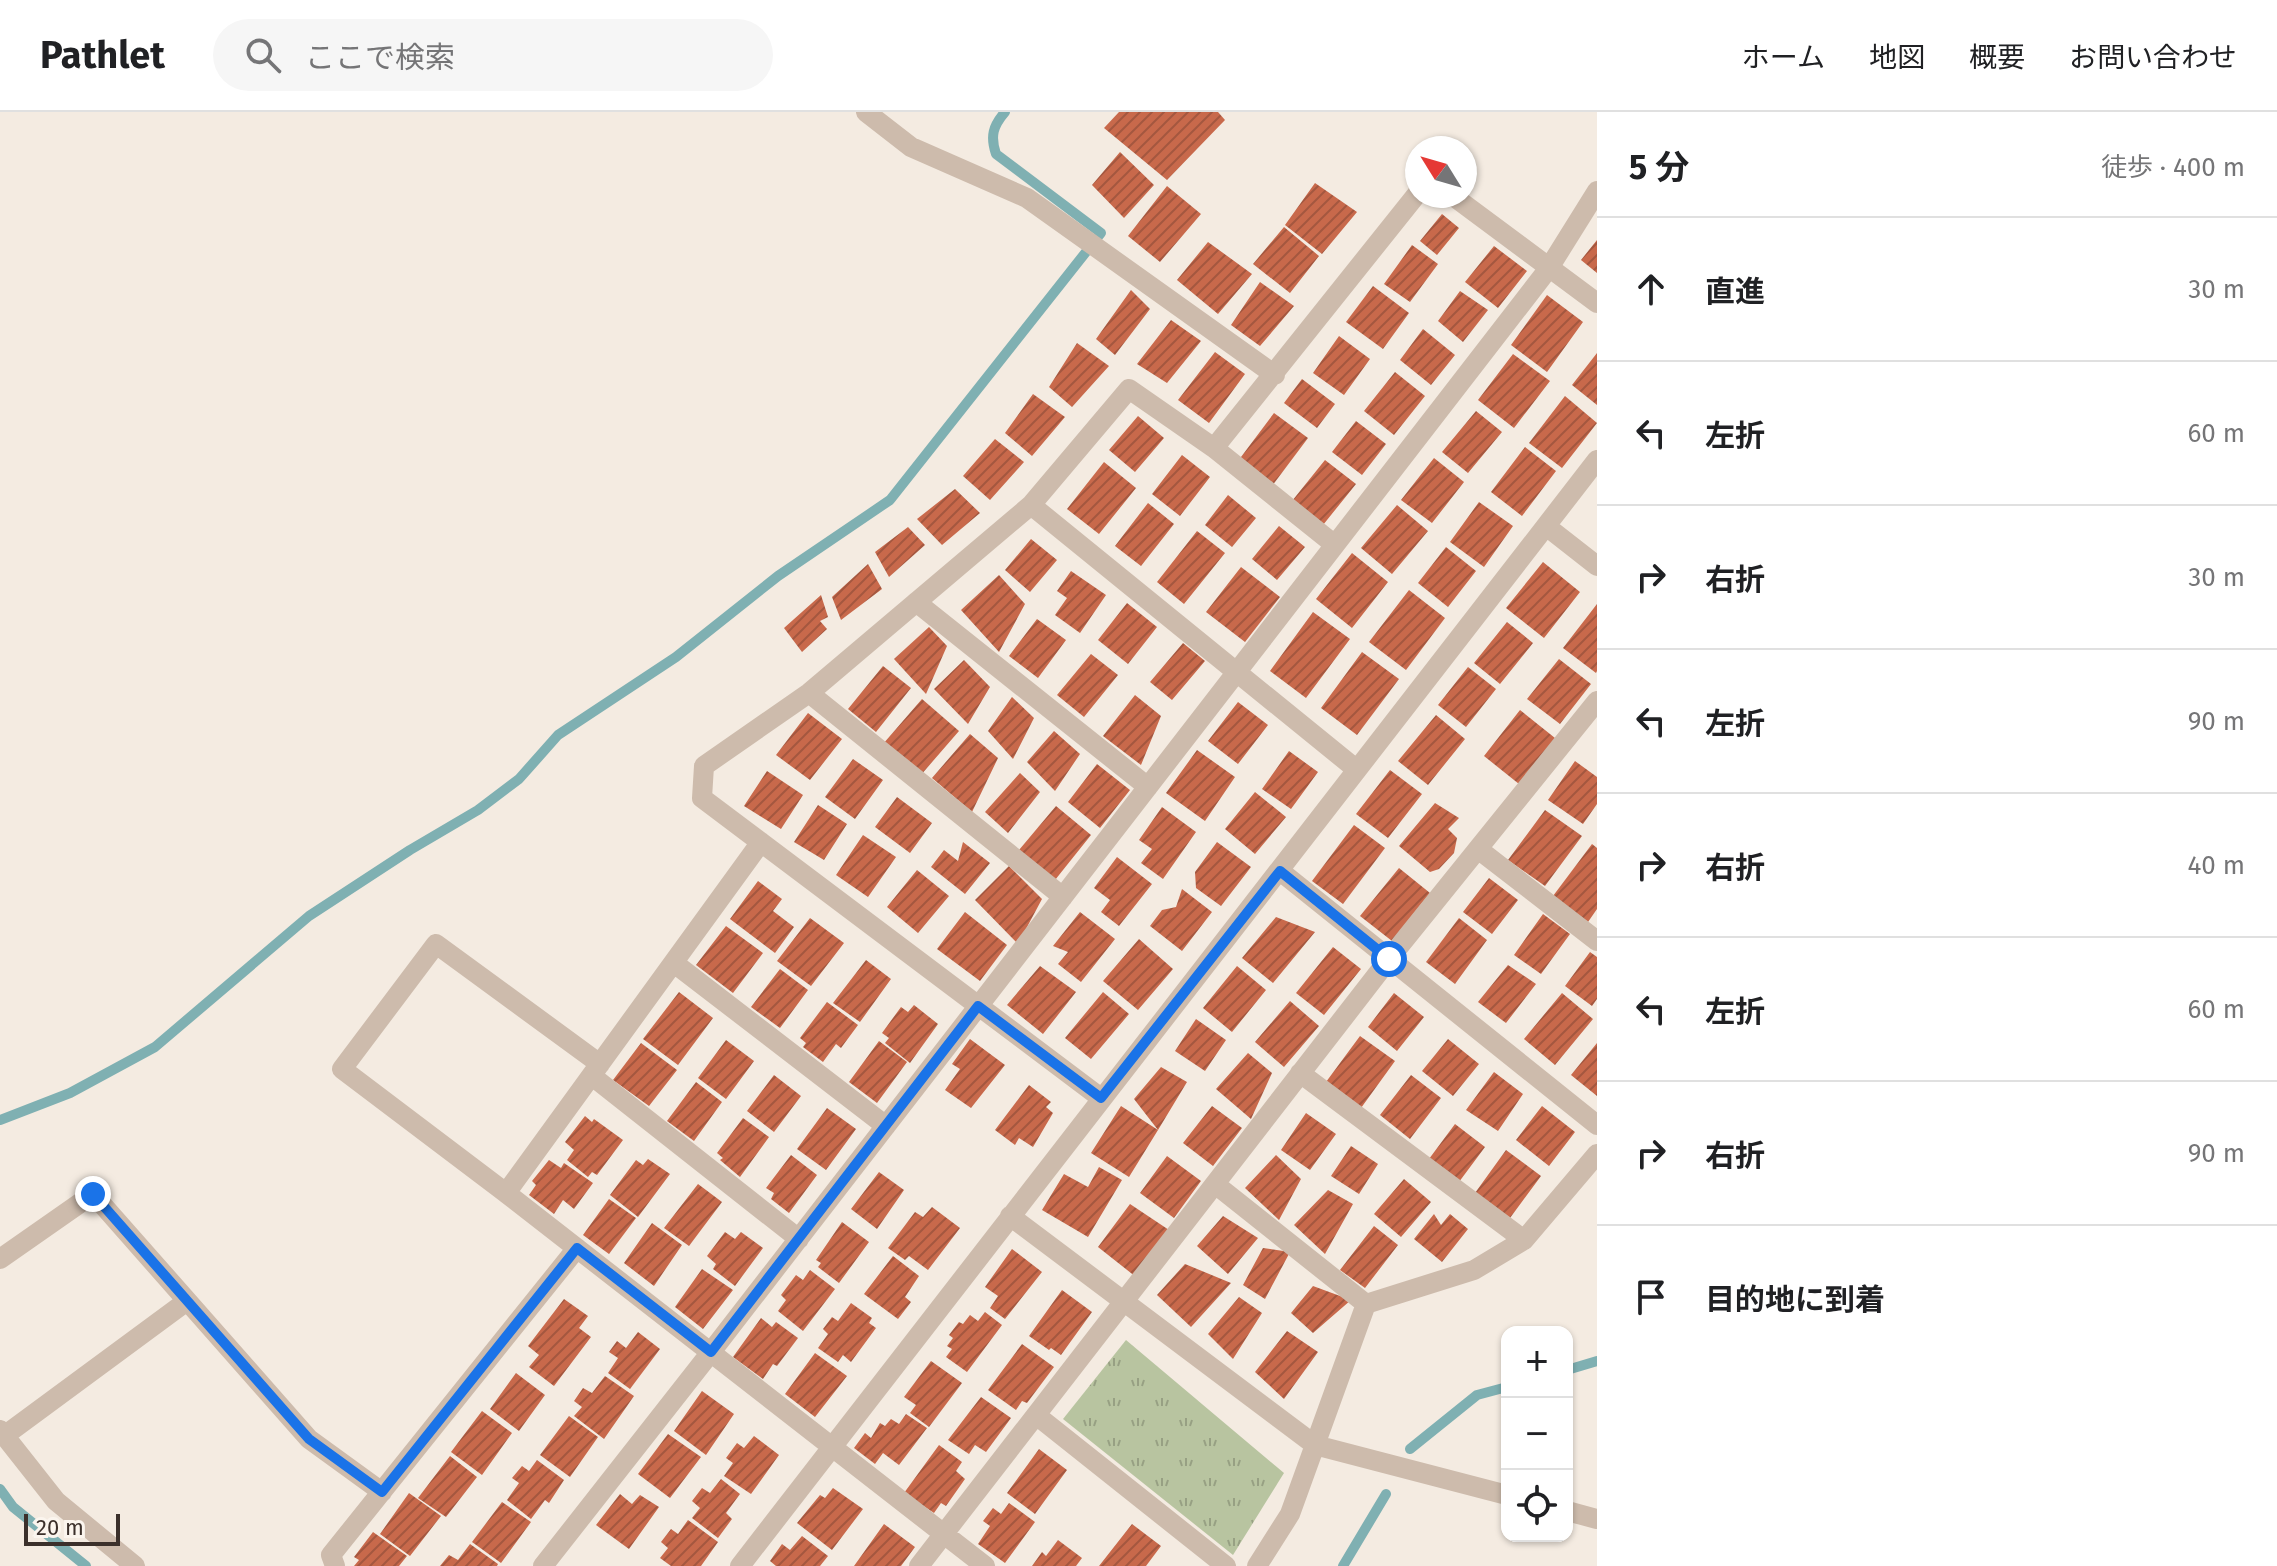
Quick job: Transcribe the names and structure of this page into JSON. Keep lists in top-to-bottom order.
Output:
{
  "scale_bar": "20 m",
  "north": "top left",
  "page": {
    "header": "Pathlet",
    "search": "ここで検索",
    "nav": [
      "ホーム",
      "地図",
      "概要",
      "お問い合わせ"
    ],
    "heading": ["5 分", "徒歩 · 400 m"],
    "list": [
      ["直進", "30 m"],
      ["左折", "60 m"],
      ["右折", "30 m"],
      ["左折", "90 m"],
      ["右折", "40 m"],
      ["左折", "60 m"],
      ["右折", "90 m"],
      "目的地に到着"
    ],
    "map_buttons": ["+", "−"],
    "scale": "20 m"
  }
}
